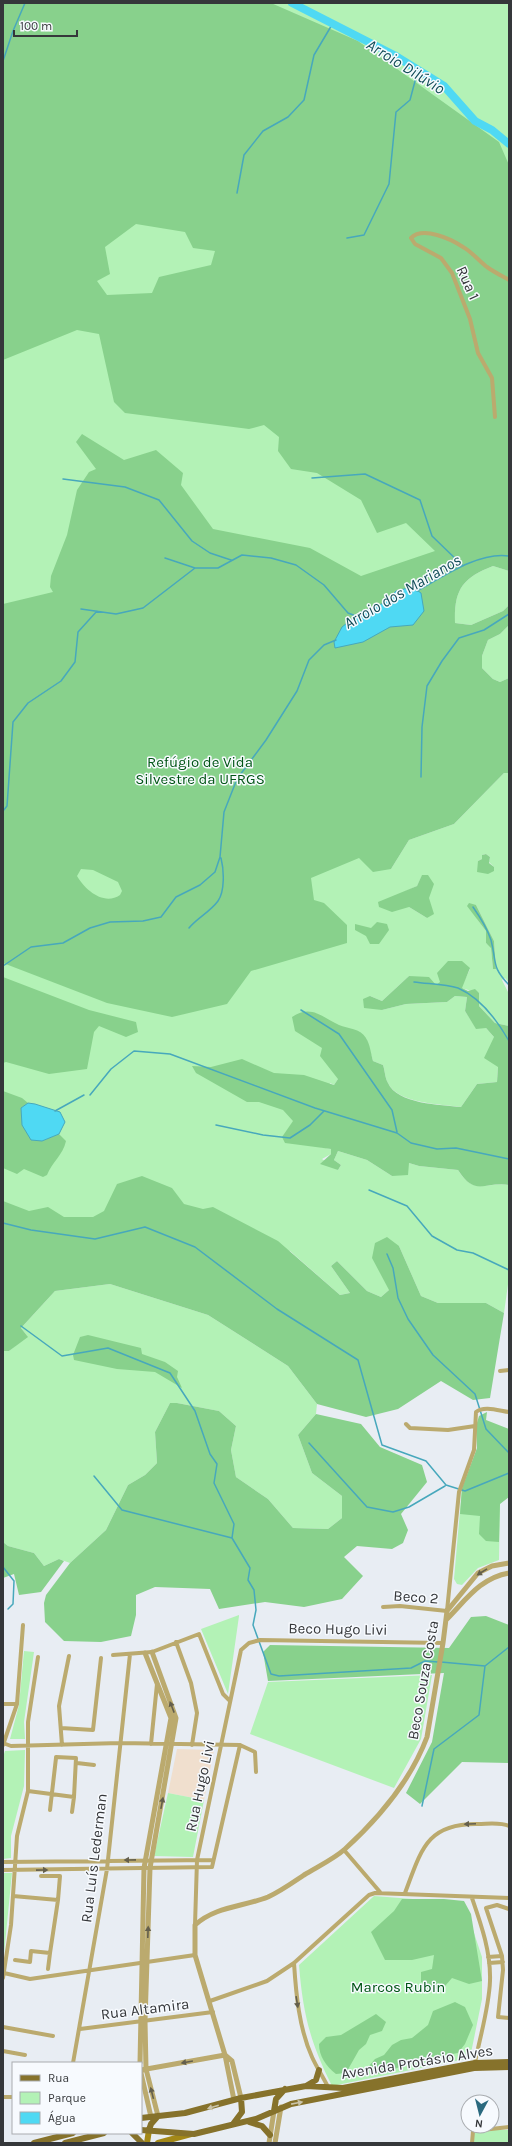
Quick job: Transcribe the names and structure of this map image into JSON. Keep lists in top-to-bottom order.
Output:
{
  "streets": {
    "main road": ["Avenida Protásio Alves"],
    "street": [
      "Rua 1",
      "Beco 2",
      "Beco Hugo Livi",
      "Beco Souza Costa",
      "Rua Hugo Livi",
      "Rua Luís Lederman",
      "Rua Altamira"
    ]
  },
  "crossings": [
    ["Beco 2", "Beco Souza Costa"],
    ["Beco Hugo Livi", "Beco Souza Costa"],
    ["Beco Hugo Livi", "Rua Hugo Livi"],
    ["Beco Souza Costa", "Rua Hugo Livi"],
    ["Rua Luís Lederman", "Rua Altamira"]
  ],
  "water": ["Arroio Dilúvio", "Arroio dos Marianos"],
  "parks": ["Refúgio de Vida Silvestre da UFRGS", "Marcos Rubin"],
  "legend": ["Rua", "Parque", "Água"],
  "scale_bar": "100 m",
  "north": "bottom"
}
